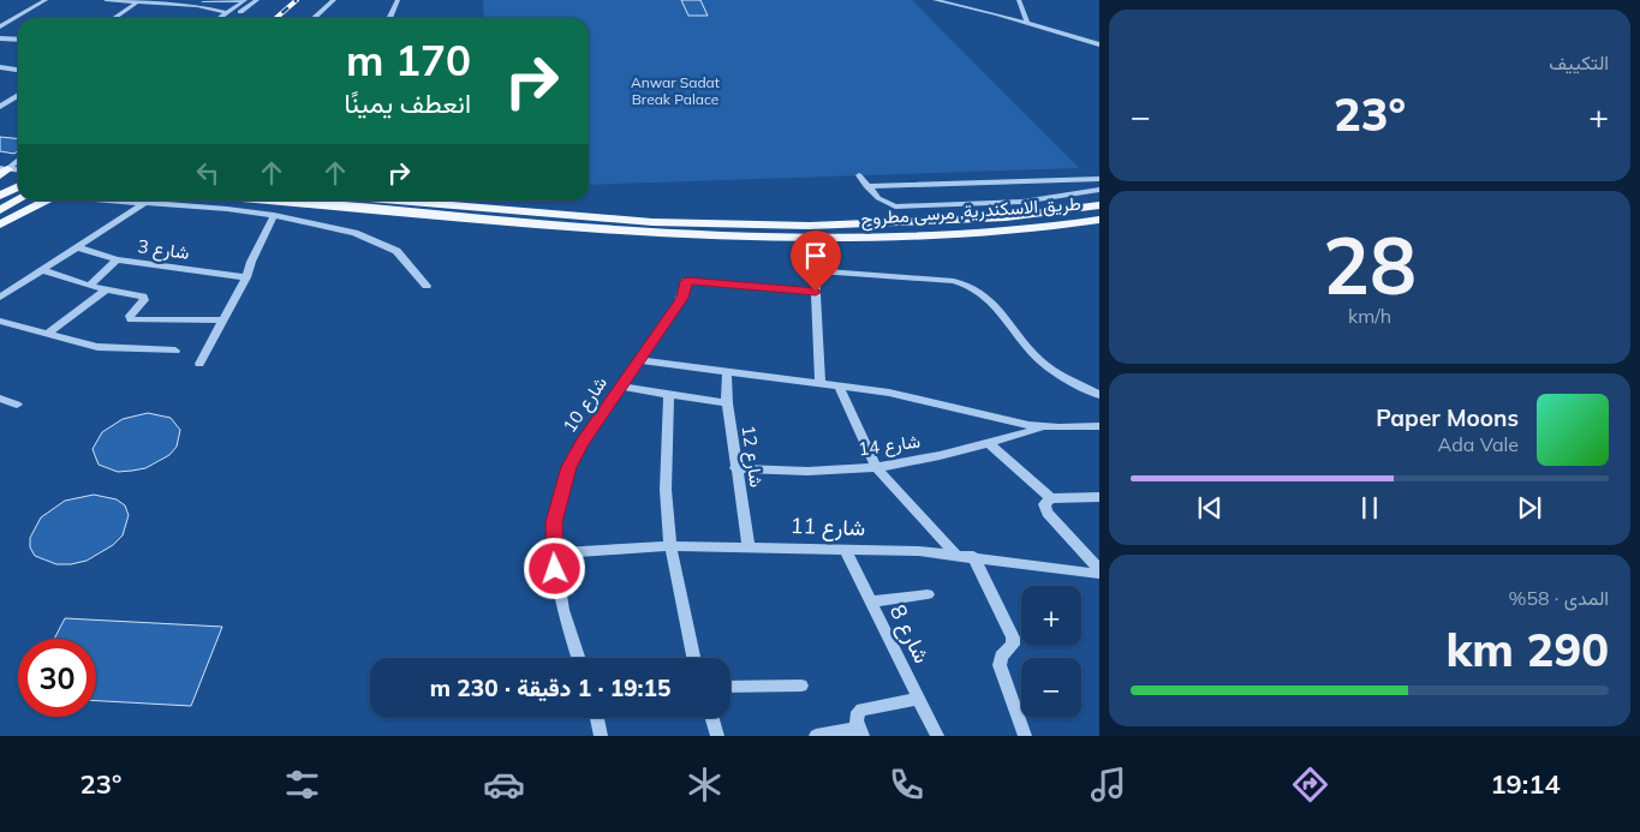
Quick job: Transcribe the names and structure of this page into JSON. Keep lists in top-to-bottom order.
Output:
{
  "streets": {
    "main road": ["طريق الاسكندرية, مرسى مطروح"],
    "street": [
      "شارع 3",
      "شارع 10",
      "شارع 14",
      "شارع 12",
      "شارع 11",
      "شارع 8"
    ]
  },
  "crossings": [
    ["شارع 10", "شارع 11"],
    ["شارع 14", "شارع 12"],
    ["شارع 12", "شارع 11"],
    ["شارع 11", "شارع 8"]
  ],
  "parks": ["Anwar Sadat Break Palace"],
  "page": {
    "tile": [
      "التكييف",
      ["28", "km/h"],
      ["المدى · 58%", "290 km"]
    ],
    "turn": ["170 m", "انعطف يمينًا"],
    "heat": ["−", "23°", "+"],
    "song": ["Paper Moons", "Ada Vale"],
    "map_buttons": ["+", "−"],
    "limit": "30",
    "trip": "19:15 · 1 دقيقة · 230 m",
    "tabs": ["19:14", "23°"]
  }
}
